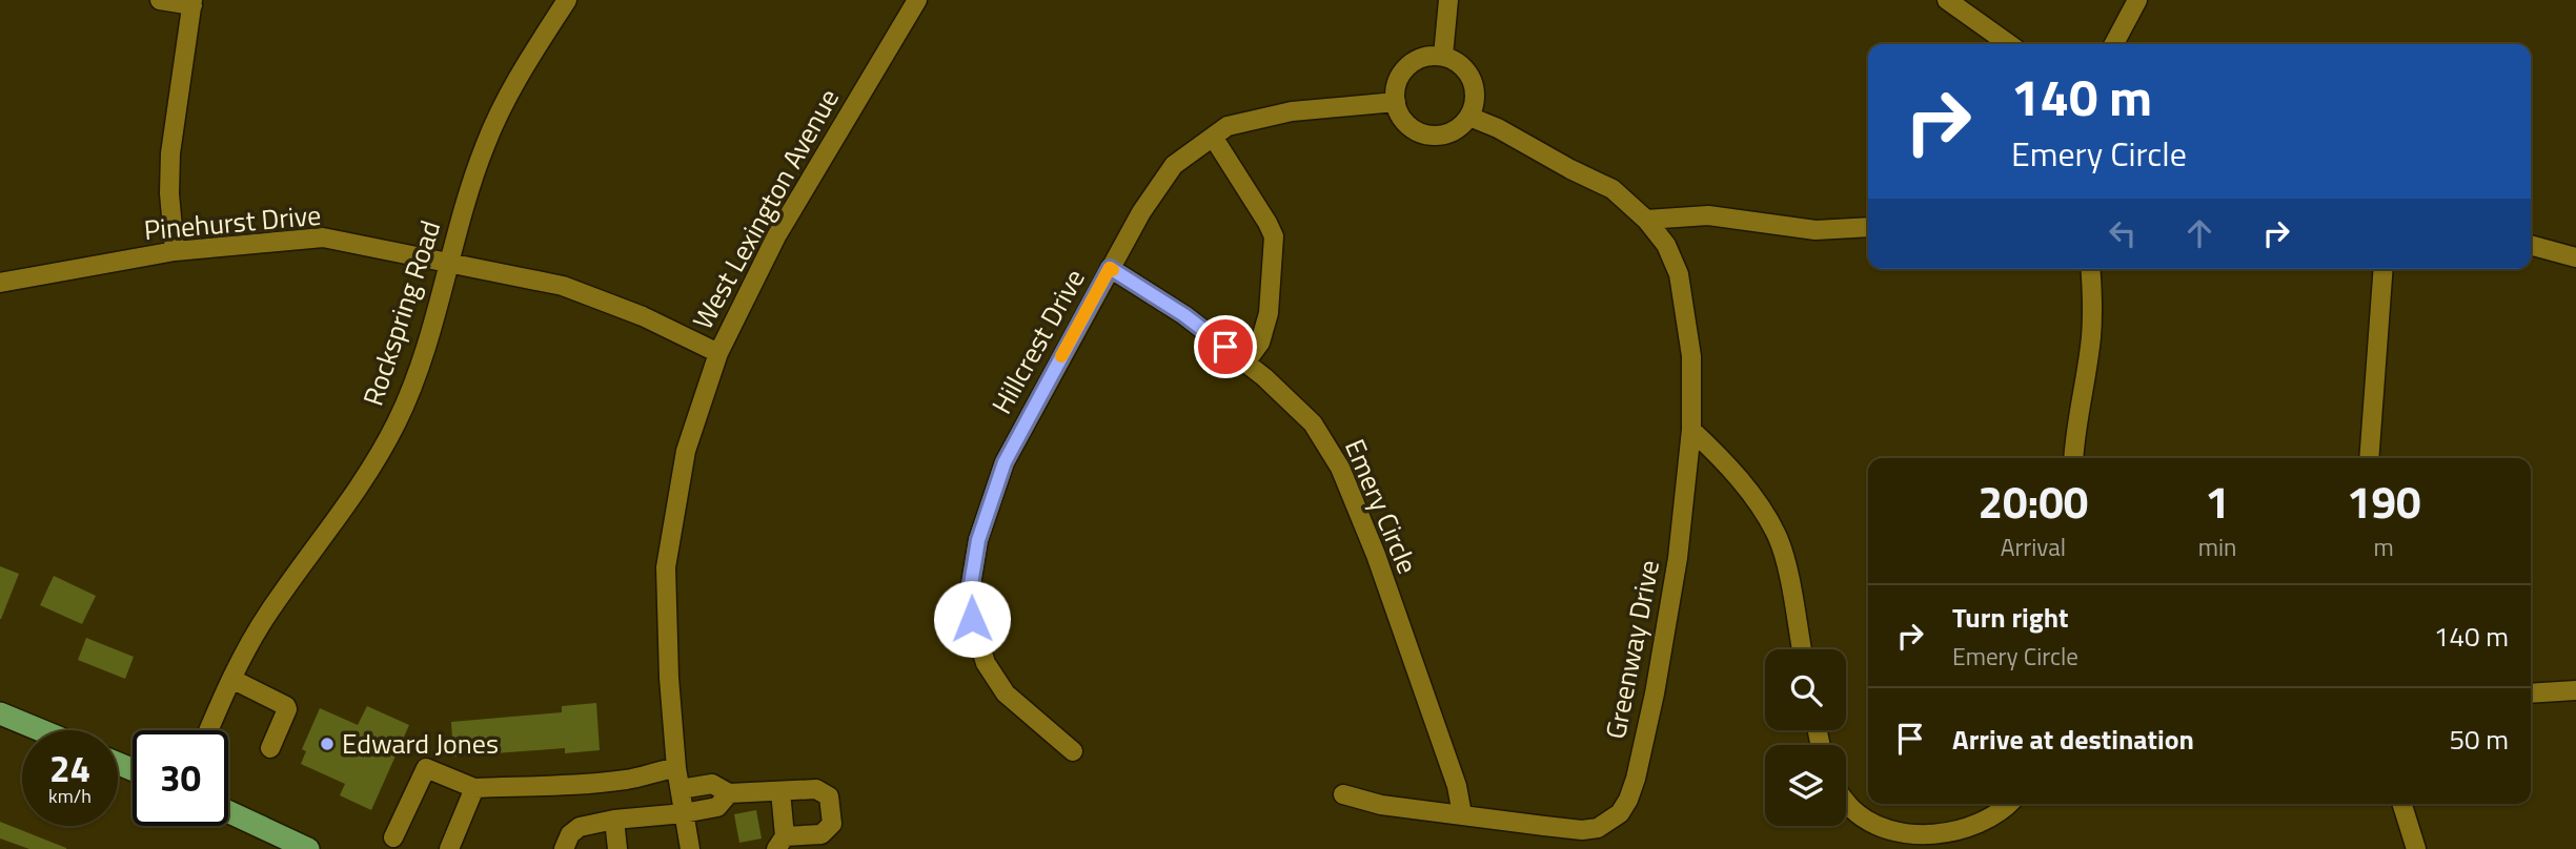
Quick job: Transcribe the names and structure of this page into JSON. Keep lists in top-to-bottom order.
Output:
{
  "streets": {
    "street": [
      "West Lexington Avenue",
      "Pinehurst Drive",
      "Rockspring Road",
      "Hillcrest Drive",
      "Emery Circle",
      "Greenway Drive"
    ]
  },
  "crossings": [
    ["West Lexington Avenue", "Pinehurst Drive"],
    ["Pinehurst Drive", "Rockspring Road"],
    ["Hillcrest Drive", "Emery Circle"],
    ["Hillcrest Drive", "Greenway Drive"],
    ["Emery Circle", "Greenway Drive"]
  ],
  "places": ["Edward Jones"],
  "page": {
    "turn": ["140 m", "Emery Circle"],
    "eta": [
      "20:00",
      "Arrival",
      "1",
      "min",
      "190",
      "m"
    ],
    "list": [
      {
        "name": "Turn right",
        "note": "Emery Circle",
        "value": "140 m"
      },
      {
        "name": "Arrive at destination",
        "value": "50 m"
      }
    ],
    "speed": "24 km/h",
    "limit": "30"
  }
}
